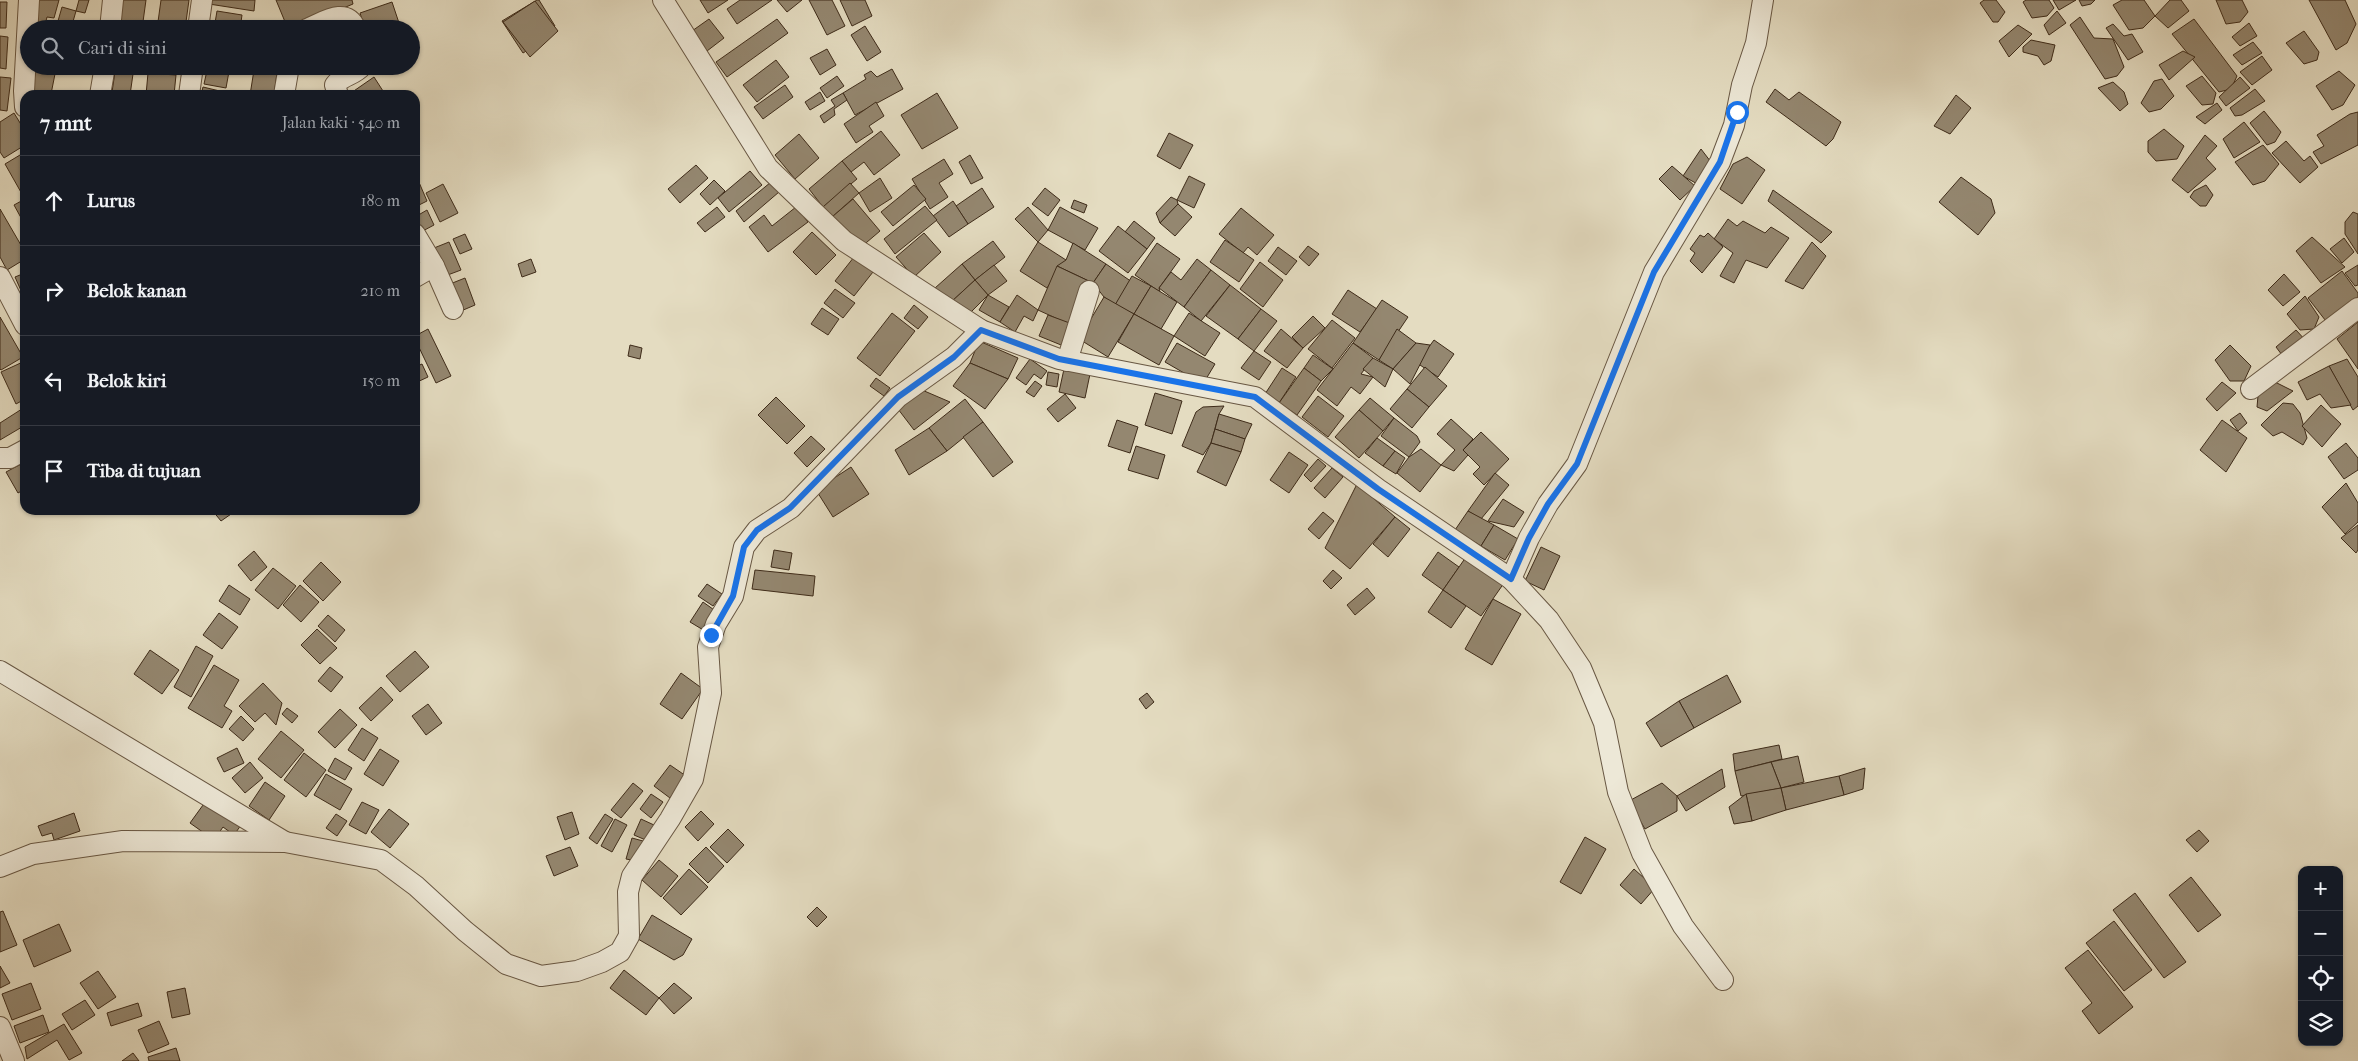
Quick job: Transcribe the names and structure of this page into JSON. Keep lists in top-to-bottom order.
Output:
{
  "page": {
    "search": "Cari di sini",
    "heading": ["7 mnt", "Jalan kaki · 540 m"],
    "list": [
      ["Lurus", "180 m"],
      ["Belok kanan", "210 m"],
      ["Belok kiri", "150 m"],
      "Tiba di tujuan"
    ],
    "map_buttons": ["+", "−"]
  }
}
